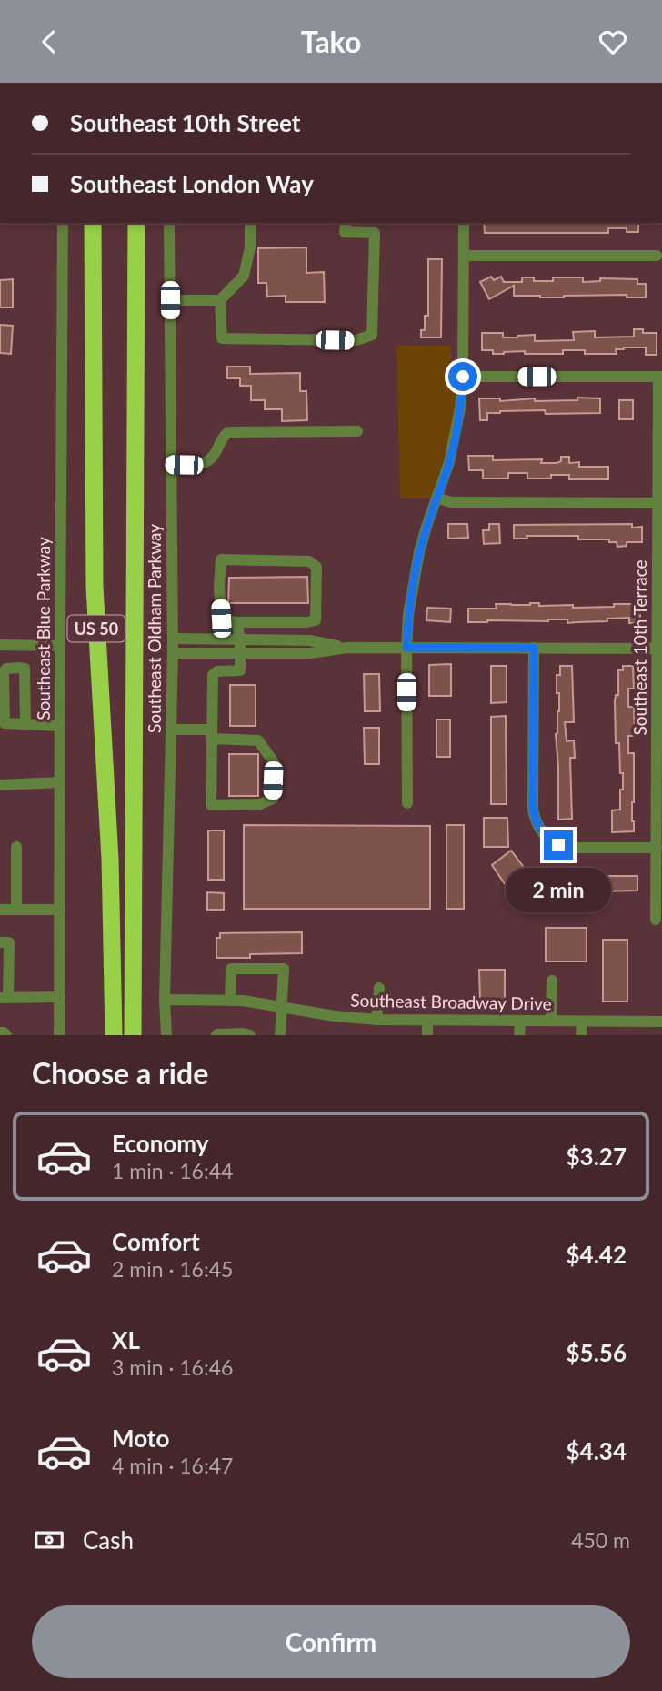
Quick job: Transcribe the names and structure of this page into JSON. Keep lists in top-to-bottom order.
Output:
{
  "streets": {
    "highway": ["US 50"],
    "street": [
      "Southeast Blue Parkway",
      "Southeast Oldham Parkway",
      "Southeast 10th Terrace",
      "Southeast Broadway Drive"
    ]
  },
  "crossings": [
    ["Southeast Oldham Parkway", "Southeast Broadway Drive"]
  ],
  "page": {
    "header": "Tako",
    "banner": ["Southeast 10th Street", "Southeast London Way"],
    "bubble": "2 min",
    "heading": "Choose a ride",
    "list": [
      {
        "name": "Economy",
        "note": "1 min · 16:44",
        "value": "$3.27"
      },
      {
        "name": "Comfort",
        "note": "2 min · 16:45",
        "value": "$4.42"
      },
      {
        "name": "XL",
        "note": "3 min · 16:46",
        "value": "$5.56"
      },
      {
        "name": "Moto",
        "note": "4 min · 16:47",
        "value": "$4.34"
      }
    ],
    "pay": ["Cash", "450 m"],
    "buttons": "Confirm"
  }
}
